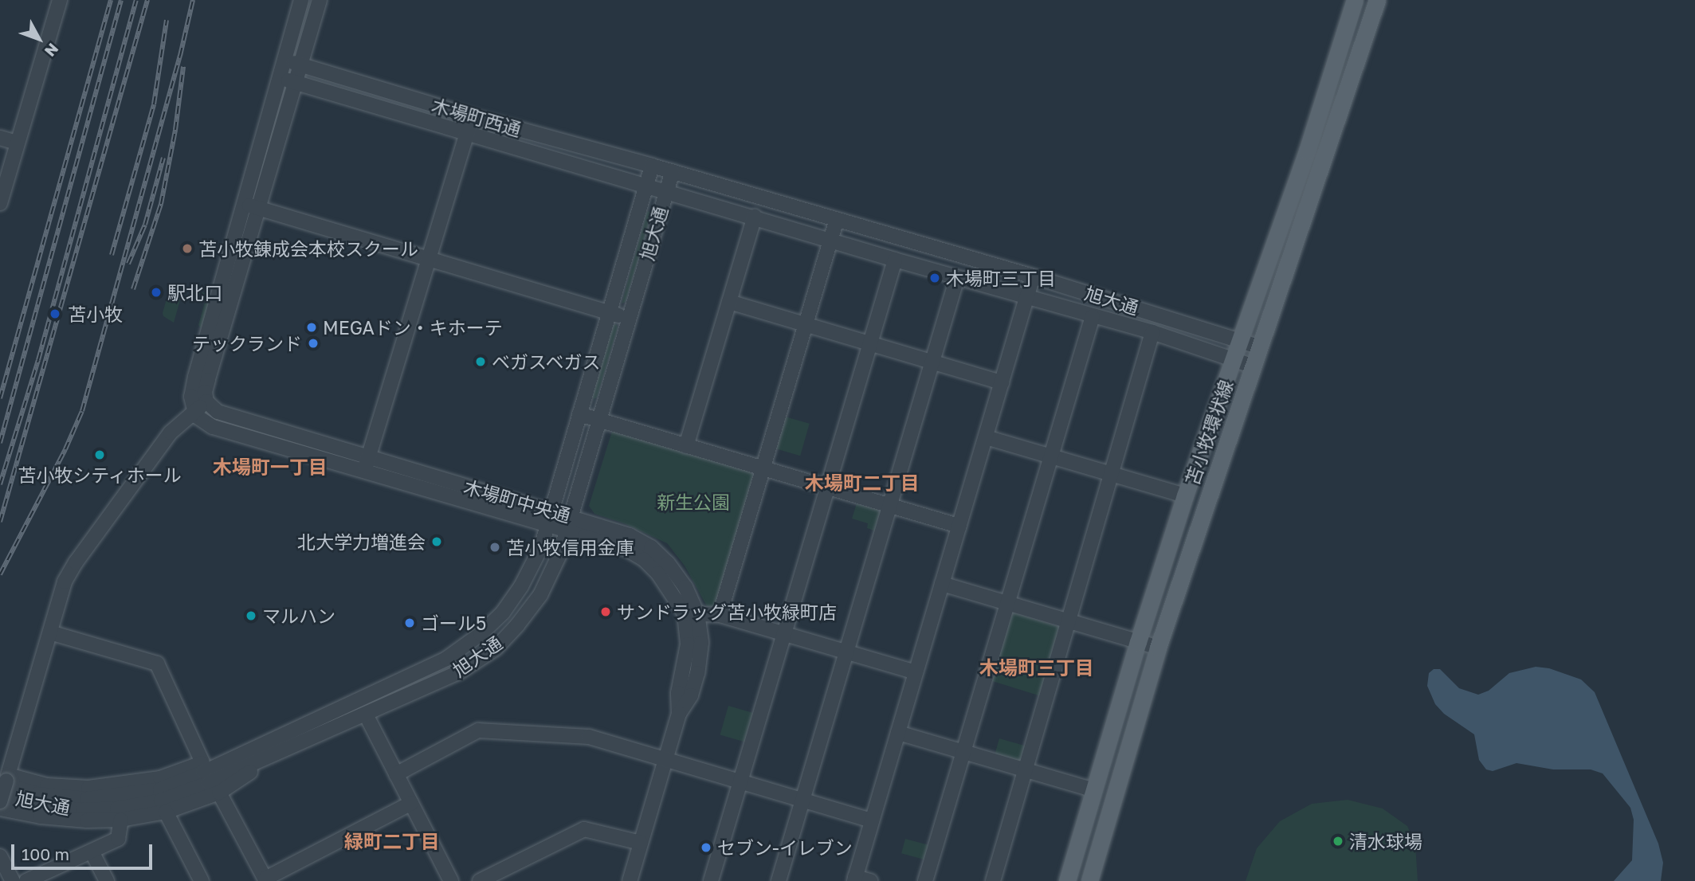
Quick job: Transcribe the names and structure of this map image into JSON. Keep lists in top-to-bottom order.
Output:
{
  "streets": {
    "main road": ["苫小牧環状線"],
    "street": ["木場町西通", "旭大通", "木場町中央通"]
  },
  "crossings": [
    ["木場町西通", "旭大通"],
    ["旭大通", "苫小牧環状線"],
    ["旭大通", "木場町中央通"]
  ],
  "districts": [
    "木場町一丁目",
    "木場町二丁目",
    "木場町三丁目",
    "緑町二丁目"
  ],
  "parks": ["新生公園"],
  "places": [
    "苫小牧錬成会本校スクール",
    "木場町三丁目",
    "駅北口",
    "苫小牧",
    "MEGAドン・キホーテ",
    "テックランド",
    "ベガスベガス",
    "苫小牧シティホール",
    "北大学力増進会",
    "苫小牧信用金庫",
    "サンドラッグ苫小牧緑町店",
    "マルハン",
    "ゴール5",
    "清水球場",
    "セブン-イレブン"
  ],
  "scale_bar": "100 m",
  "north": "bottom right"
}
